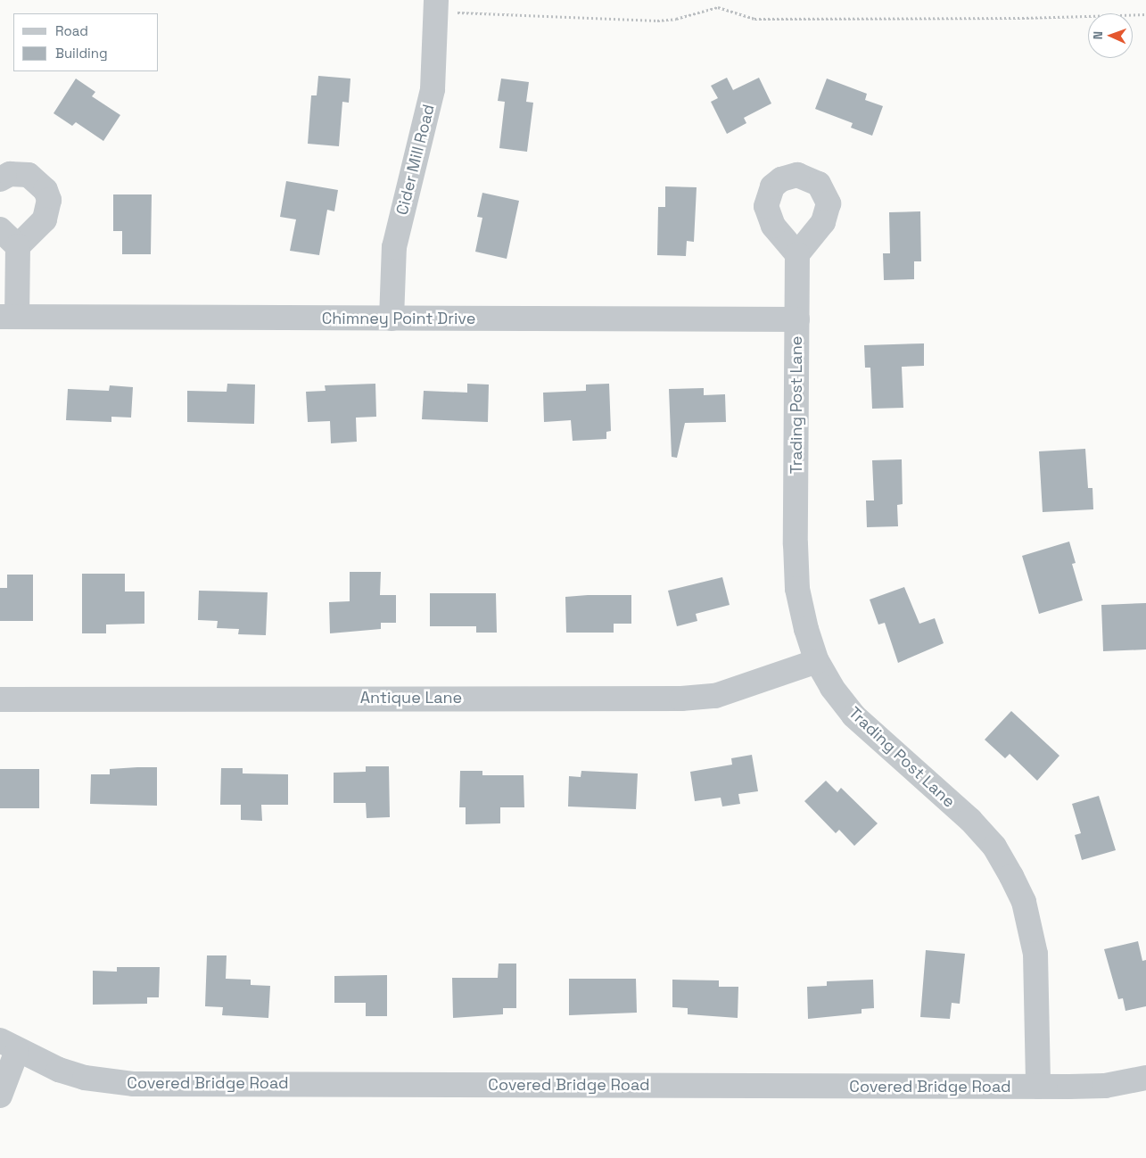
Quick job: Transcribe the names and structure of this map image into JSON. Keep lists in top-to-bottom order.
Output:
{
  "streets": {
    "street": [
      "Cider Mill Road",
      "Chimney Point Drive",
      "Trading Post Lane",
      "Antique Lane",
      "Covered Bridge Road"
    ]
  },
  "crossings": [
    ["Cider Mill Road", "Chimney Point Drive"],
    ["Chimney Point Drive", "Trading Post Lane"],
    ["Trading Post Lane", "Antique Lane"],
    ["Trading Post Lane", "Covered Bridge Road"]
  ],
  "legend": ["Road", "Building"],
  "north": "left"
}
